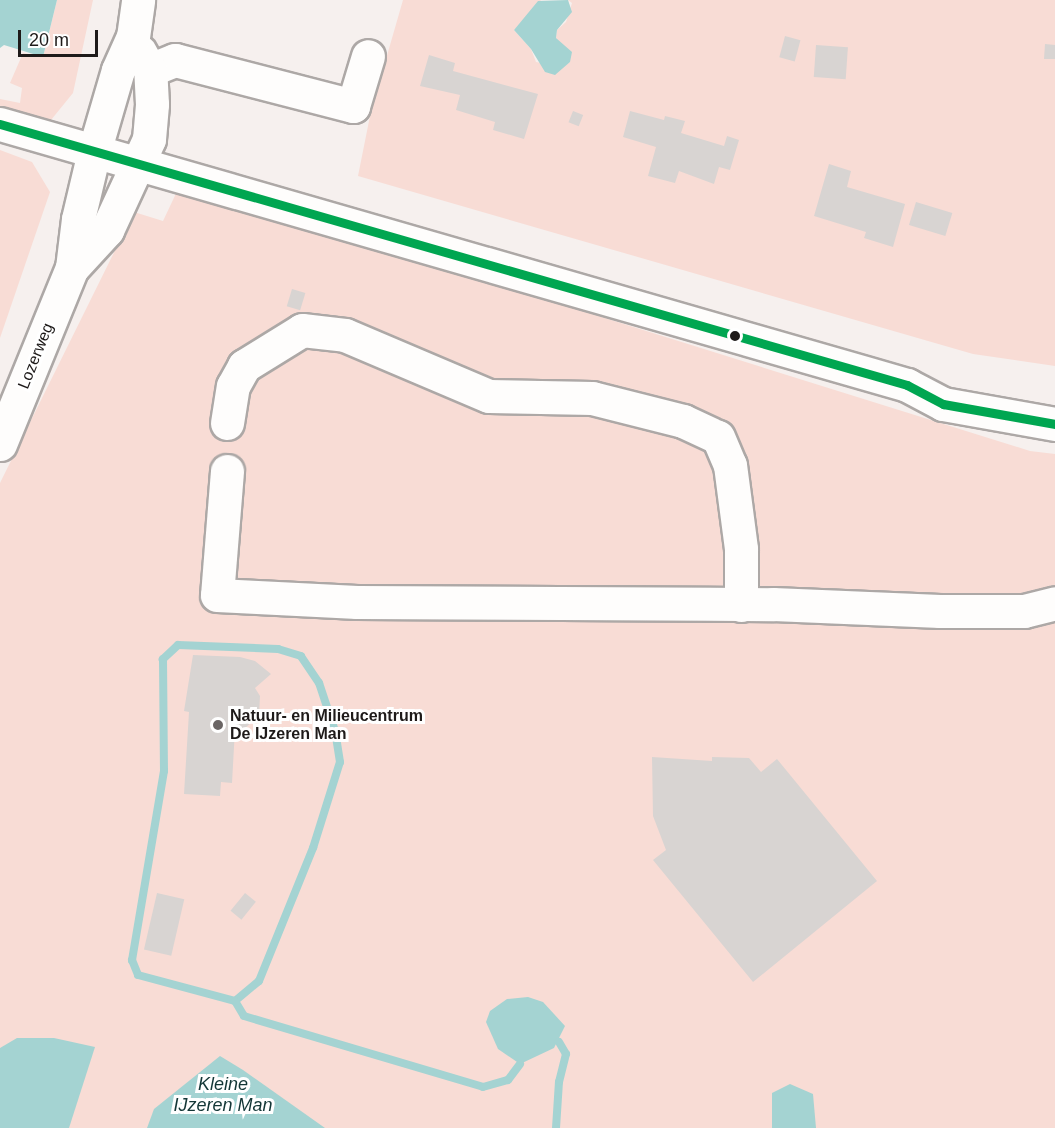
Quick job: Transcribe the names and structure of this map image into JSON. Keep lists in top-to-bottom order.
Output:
{
  "streets": {
    "street": ["Lozerweg"]
  },
  "water": ["Kleine IJzeren Man"],
  "places": ["Natuur- en Milieucentrum De IJzeren Man"],
  "scale_bar": "20 m"
}
